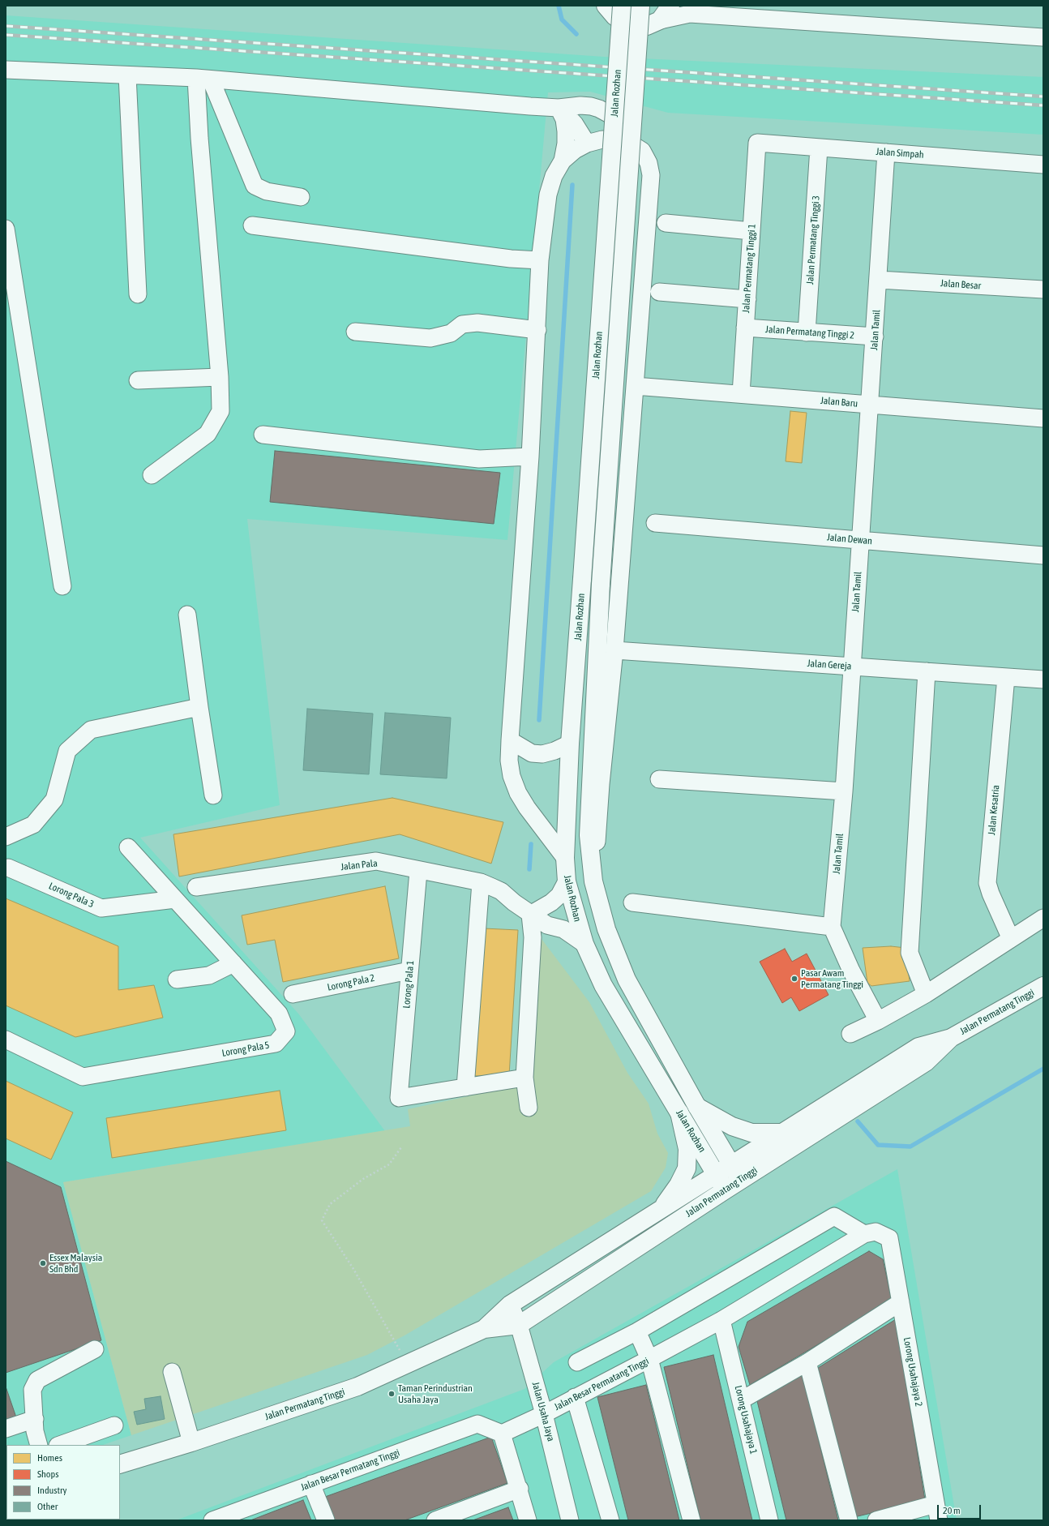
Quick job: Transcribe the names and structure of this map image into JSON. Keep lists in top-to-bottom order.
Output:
{
  "streets": {
    "main road": ["Jalan Rozhan", "Jalan Permatang Tinggi"],
    "street": [
      "Jalan Simpah",
      "Jalan Permatang Tinggi 3",
      "Jalan Permatang Tinggi 1",
      "Jalan Besar",
      "Jalan Tamil",
      "Jalan Permatang Tinggi 2",
      "Jalan Baru",
      "Jalan Dewan",
      "Jalan Gereja",
      "Jalan Kesatria",
      "Jalan Pala",
      "Lorong Pala 3",
      "Lorong Pala 2",
      "Lorong Pala 1",
      "Lorong Pala 5",
      "Lorong Usahajaya 2",
      "Jalan Besar Permatang Tinggi",
      "Jalan Usaha Jaya",
      "Lorong Usahajaya 1"
    ]
  },
  "crossings": [
    ["Jalan Rozhan", "Jalan Pala"],
    ["Jalan Rozhan", "Jalan Permatang Tinggi"],
    ["Jalan Simpah", "Jalan Permatang Tinggi 3"],
    ["Jalan Simpah", "Jalan Permatang Tinggi 1"],
    ["Jalan Simpah", "Jalan Tamil"],
    ["Jalan Permatang Tinggi 3", "Jalan Permatang Tinggi 2"],
    ["Jalan Permatang Tinggi 1", "Jalan Permatang Tinggi 2"],
    ["Jalan Permatang Tinggi 1", "Jalan Baru"],
    ["Jalan Besar", "Jalan Tamil"],
    ["Jalan Tamil", "Jalan Permatang Tinggi 2"],
    ["Jalan Tamil", "Jalan Baru"],
    ["Jalan Tamil", "Jalan Dewan"],
    ["Jalan Tamil", "Jalan Gereja"],
    ["Jalan Gereja", "Jalan Kesatria"],
    ["Jalan Pala", "Lorong Pala 1"],
    ["Lorong Pala 3", "Lorong Pala 5"],
    ["Lorong Pala 2", "Lorong Pala 1"],
    ["Jalan Permatang Tinggi", "Jalan Usaha Jaya"],
    ["Lorong Usahajaya 2", "Jalan Besar Permatang Tinggi"],
    ["Jalan Besar Permatang Tinggi", "Jalan Usaha Jaya"],
    ["Jalan Besar Permatang Tinggi", "Lorong Usahajaya 1"]
  ],
  "places": ["Pasar Awam Permatang Tinggi", "Essex Malaysia Sdn Bhd", "Taman Perindustrian Usaha Jaya"],
  "legend": [
    "Homes",
    "Shops",
    "Industry",
    "Other"
  ],
  "scale_bar": "20 m"
}
